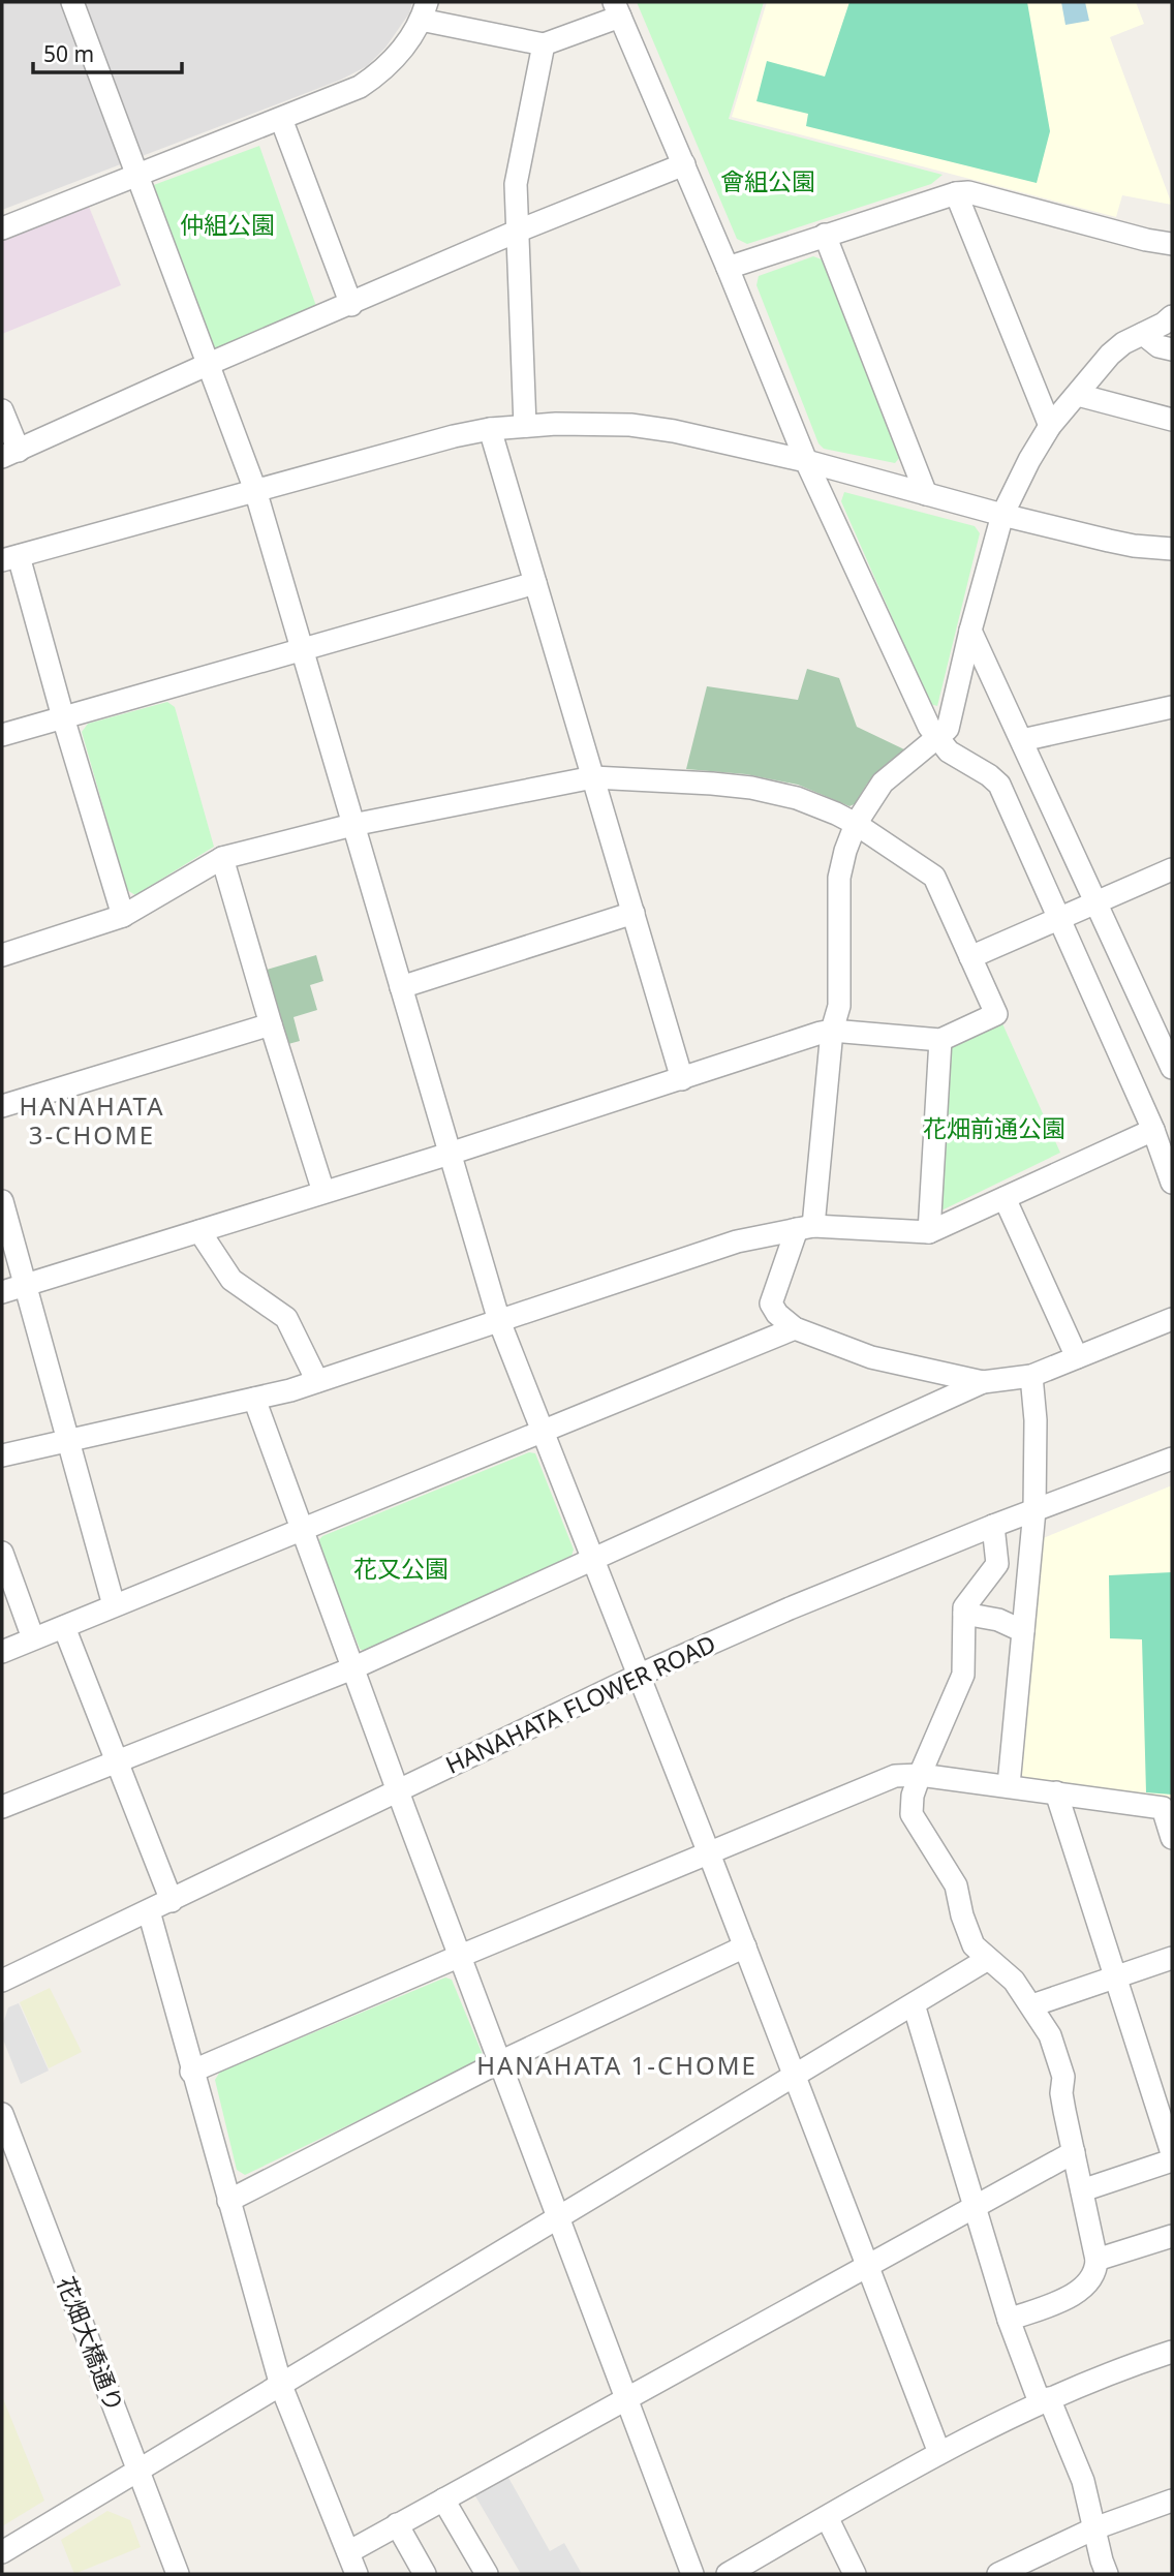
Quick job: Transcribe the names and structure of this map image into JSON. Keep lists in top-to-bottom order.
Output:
{
  "streets": {
    "street": ["HANAHATA FLOWER ROAD", "花畑大橋通り"]
  },
  "districts": ["HANAHATA 3-CHOME", "HANAHATA 1-CHOME"],
  "parks": [
    "會組公園",
    "仲組公園",
    "花畑前通公園",
    "花又公園"
  ],
  "scale_bar": "50 m"
}
